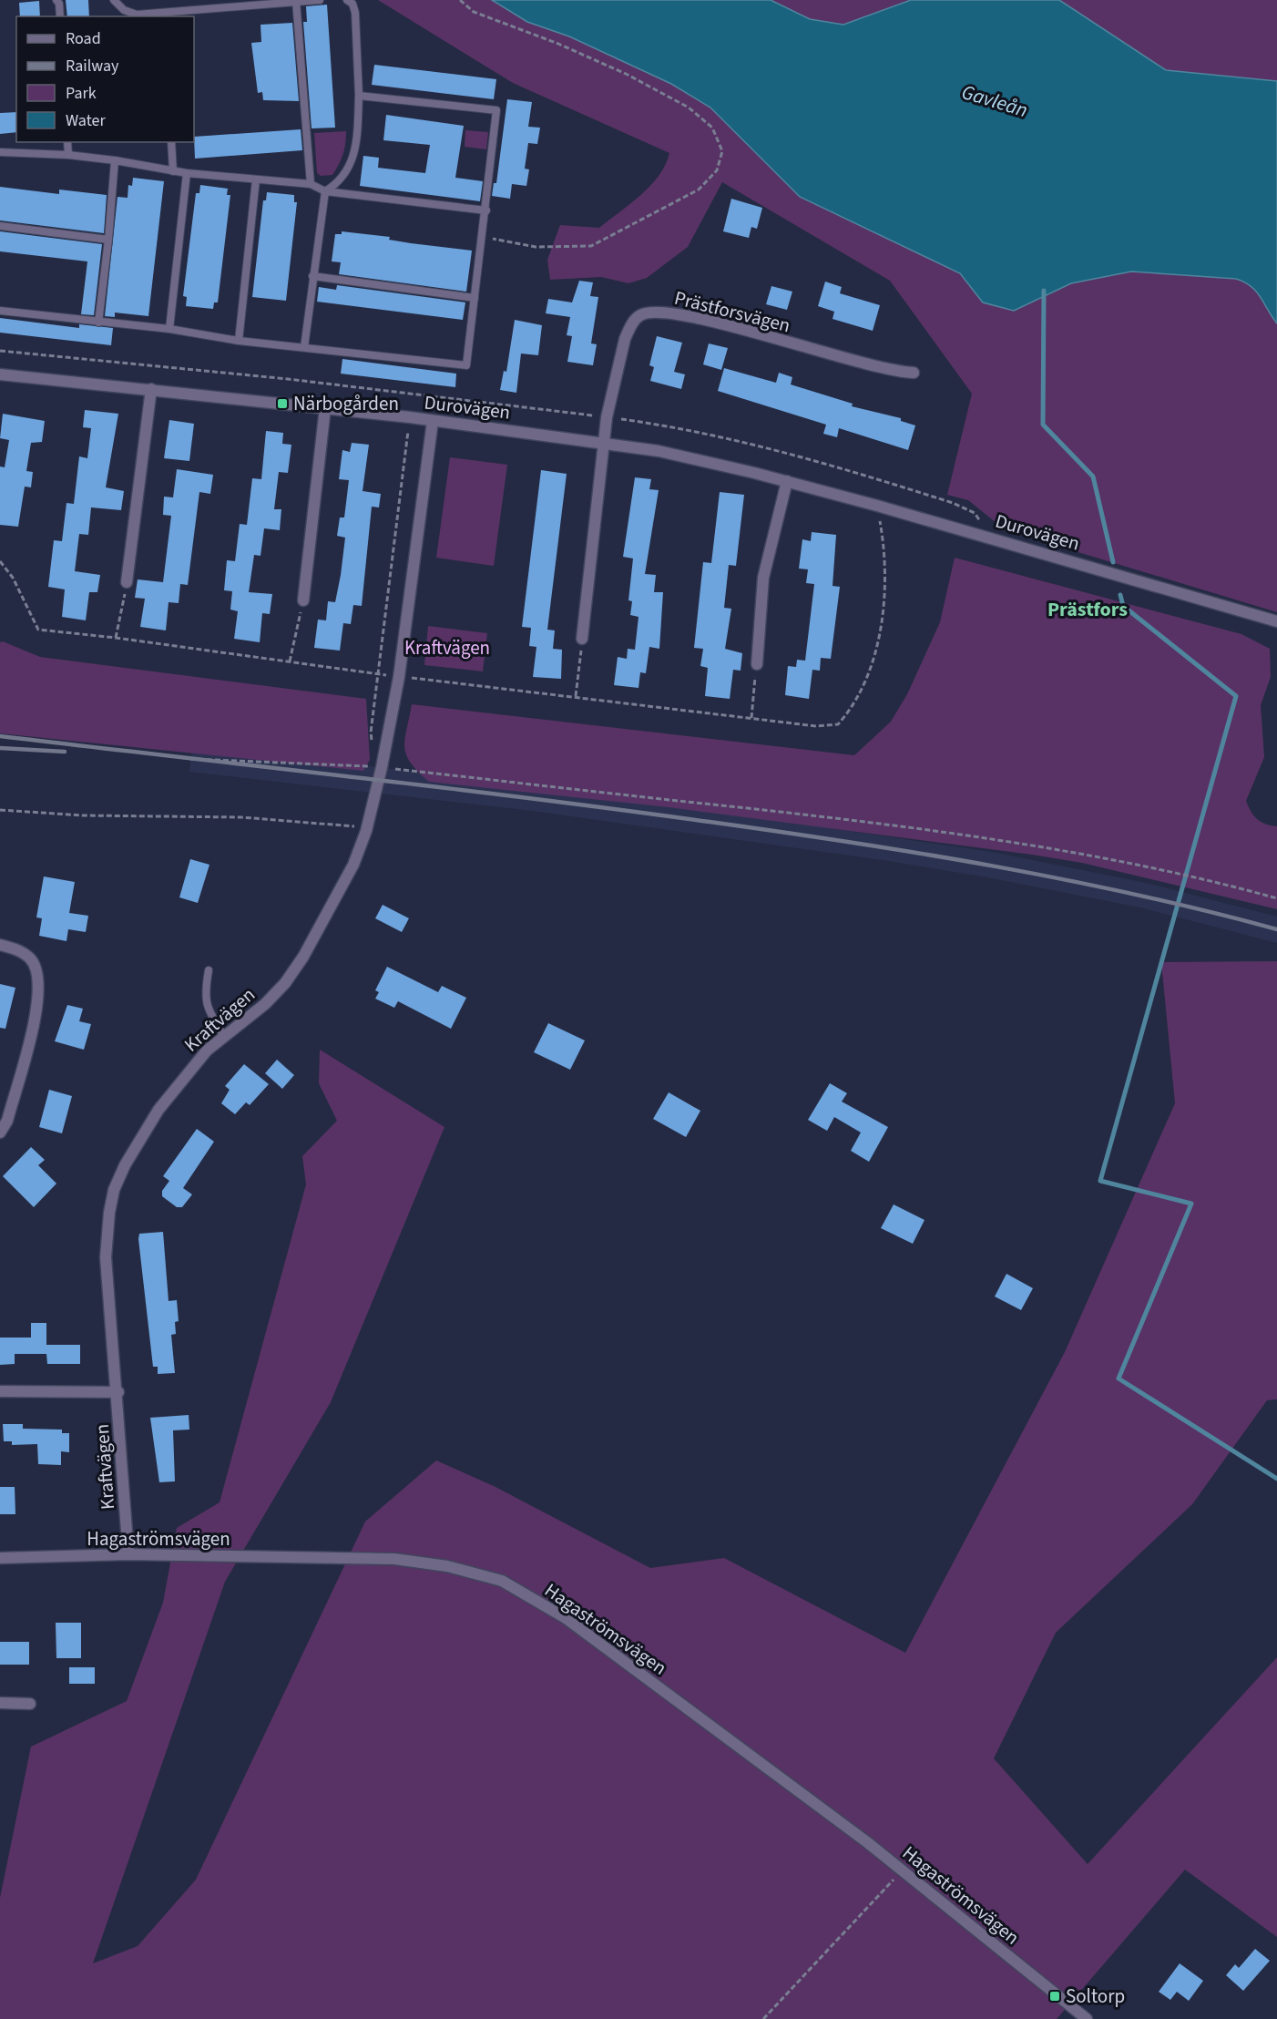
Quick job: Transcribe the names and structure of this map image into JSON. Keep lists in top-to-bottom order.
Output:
{
  "streets": {
    "street": [
      "Prästforsvägen",
      "Durovägen",
      "Kraftvägen",
      "Hagaströmsvägen"
    ]
  },
  "crossings": [
    ["Prästforsvägen", "Durovägen"],
    ["Durovägen", "Kraftvägen"],
    ["Kraftvägen", "Hagaströmsvägen"]
  ],
  "districts": ["Prästfors"],
  "water": ["Gavleån"],
  "parks": ["Kraftvägen"],
  "places": {
    "transit": ["Närbogården", "Soltorp"]
  },
  "legend": [
    "Road",
    "Railway",
    "Park",
    "Water"
  ]
}
